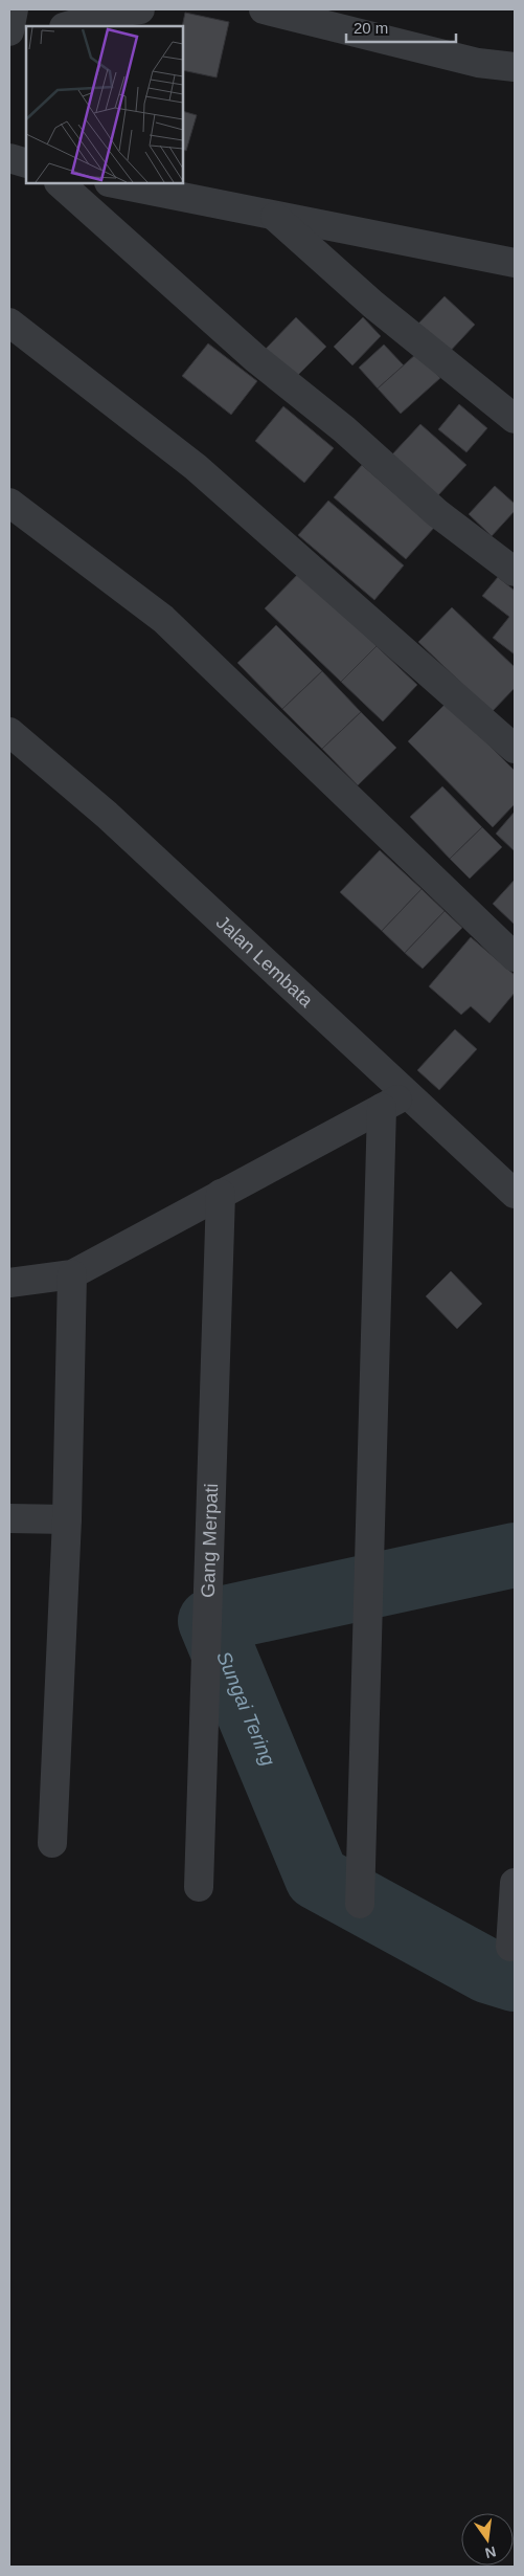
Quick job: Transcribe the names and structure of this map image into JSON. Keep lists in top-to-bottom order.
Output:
{
  "streets": {
    "street": ["Jalan Lembata", "Gang Merpati"]
  },
  "water": ["Sungai Tering"],
  "scale_bar": "20 m",
  "north": "bottom"
}
